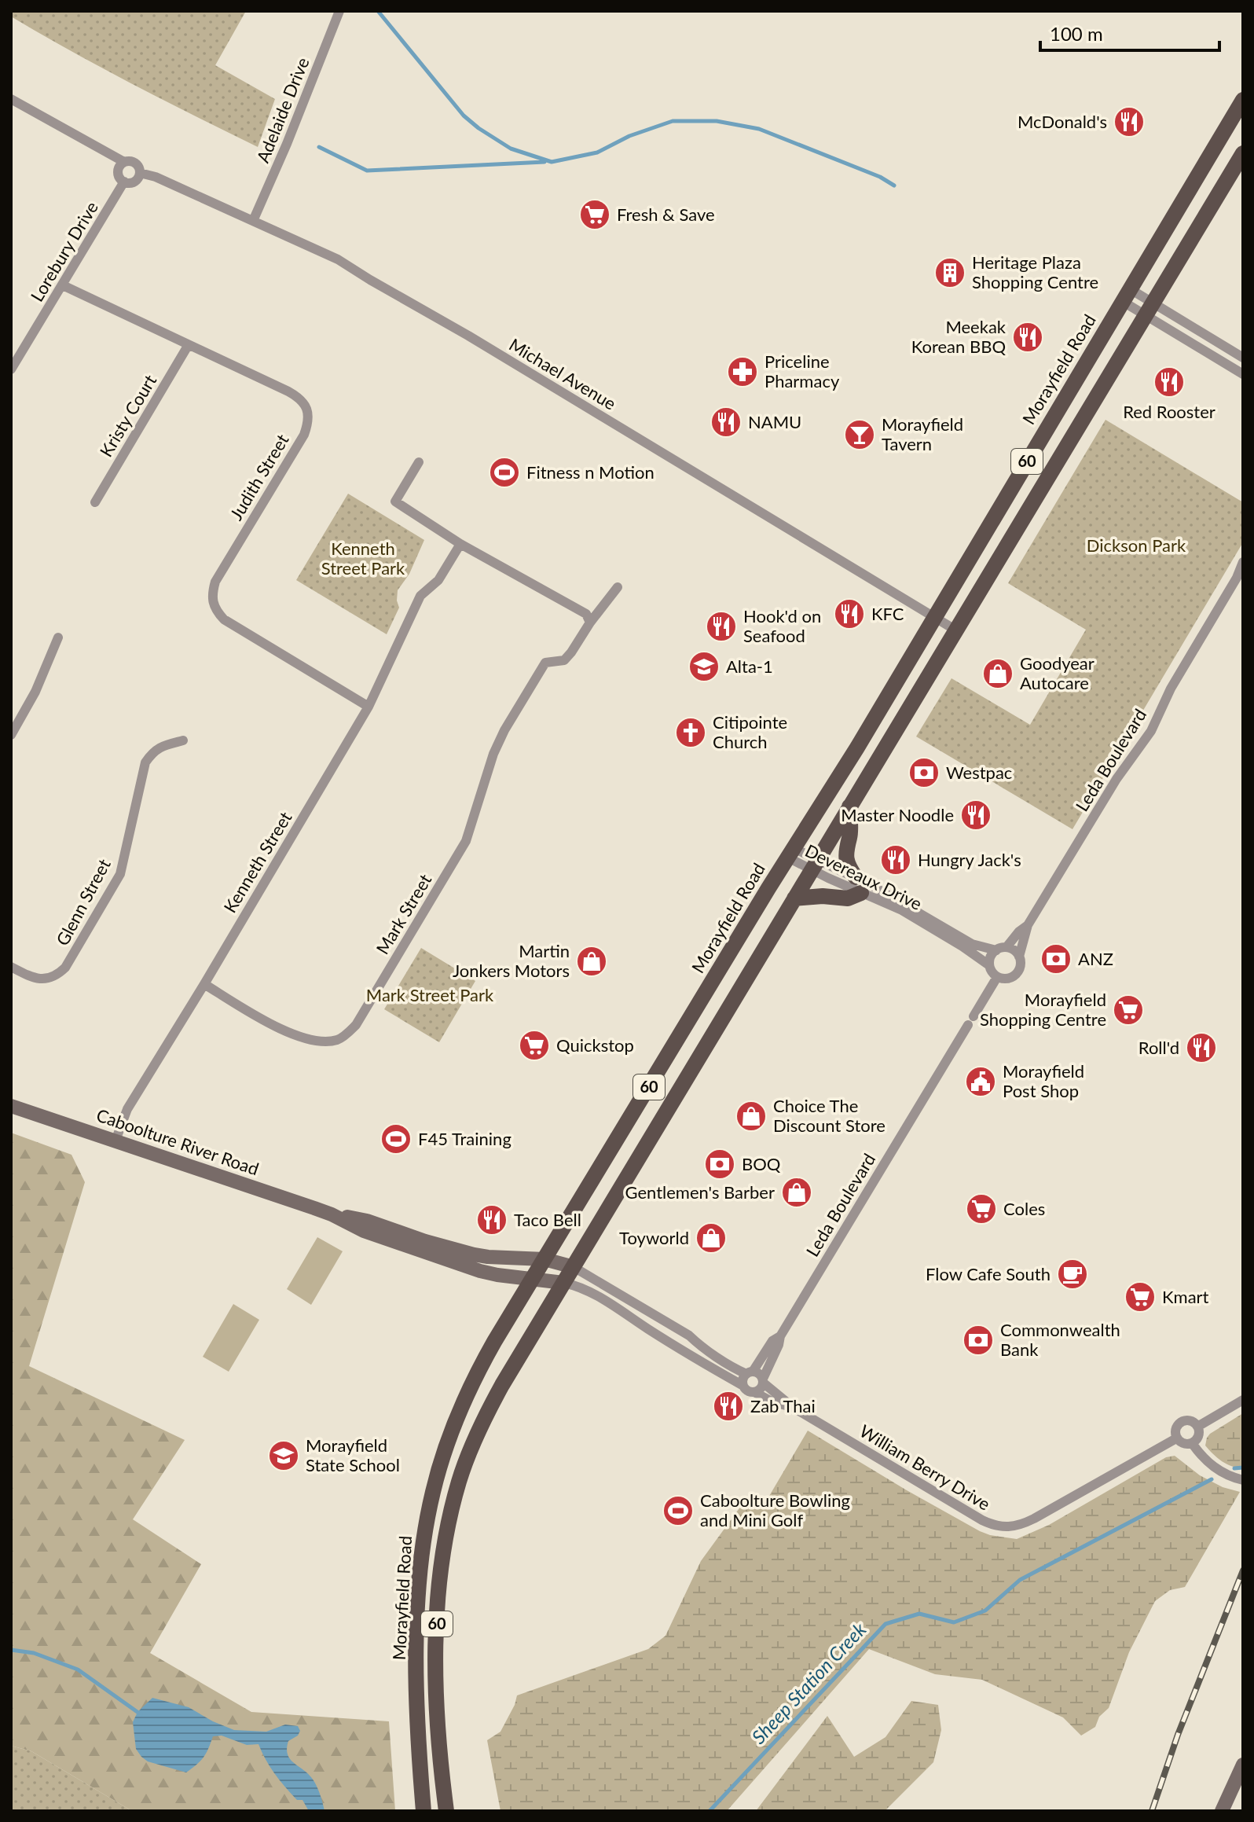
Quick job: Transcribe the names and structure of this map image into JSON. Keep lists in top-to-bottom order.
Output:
{
  "streets": {
    "main road": ["Morayfield Road", "60", "Caboolture River Road"],
    "street": [
      "Adelaide Drive",
      "Lorebury Drive",
      "Michael Avenue",
      "Kristy Court",
      "Judith Street",
      "Leda Boulevard",
      "Kenneth Street",
      "Devereaux Drive",
      "Glenn Street",
      "Mark Street",
      "William Berry Drive"
    ]
  },
  "crossings": [
    ["Adelaide Drive", "Michael Avenue"],
    ["Lorebury Drive", "Michael Avenue"],
    ["Lorebury Drive", "Judith Street"],
    ["Morayfield Road", "Michael Avenue"],
    ["Morayfield Road", "Devereaux Drive"],
    ["Morayfield Road", "Caboolture River Road"],
    ["Kristy Court", "Judith Street"],
    ["Judith Street", "Kenneth Street"],
    ["Leda Boulevard", "Devereaux Drive"],
    ["Leda Boulevard", "William Berry Drive"],
    ["Kenneth Street", "Mark Street"],
    ["Kenneth Street", "Caboolture River Road"]
  ],
  "water": ["Sheep Station Creek"],
  "parks": ["Dickson Park", "Kenneth Street Park", "Mark Street Park"],
  "places": {
    "restaurant": [
      "McDonald's",
      "Meekak Korean BBQ",
      "Red Rooster",
      "NAMU",
      "KFC",
      "Hook'd on Seafood",
      "Master Noodle",
      "Hungry Jack's",
      "Roll'd",
      "Taco Bell",
      "Zab Thai"
    ],
    "supermarket": [
      "Fresh & Save",
      "Morayfield Shopping Centre",
      "Quickstop",
      "Coles",
      "Kmart"
    ],
    "building": ["Heritage Plaza Shopping Centre"],
    "pharmacy": ["Priceline Pharmacy"],
    "bar": ["Morayfield Tavern"],
    "sports": ["Fitness n Motion", "F45 Training", "Caboolture Bowling and Mini Golf"],
    "school or university": ["Alta-1", "Morayfield State School"],
    "shop": [
      "Goodyear Autocare",
      "Martin Jonkers Motors",
      "Choice The Discount Store",
      "Gentlemen's Barber",
      "Toyworld"
    ],
    "church": ["Citipointe Church"],
    "bank": [
      "Westpac",
      "ANZ",
      "BOQ",
      "Commonwealth Bank"
    ],
    "public building": ["Morayfield Post Shop"],
    "cafe": ["Flow Cafe South"]
  },
  "scale_bar": "100 m"
}
